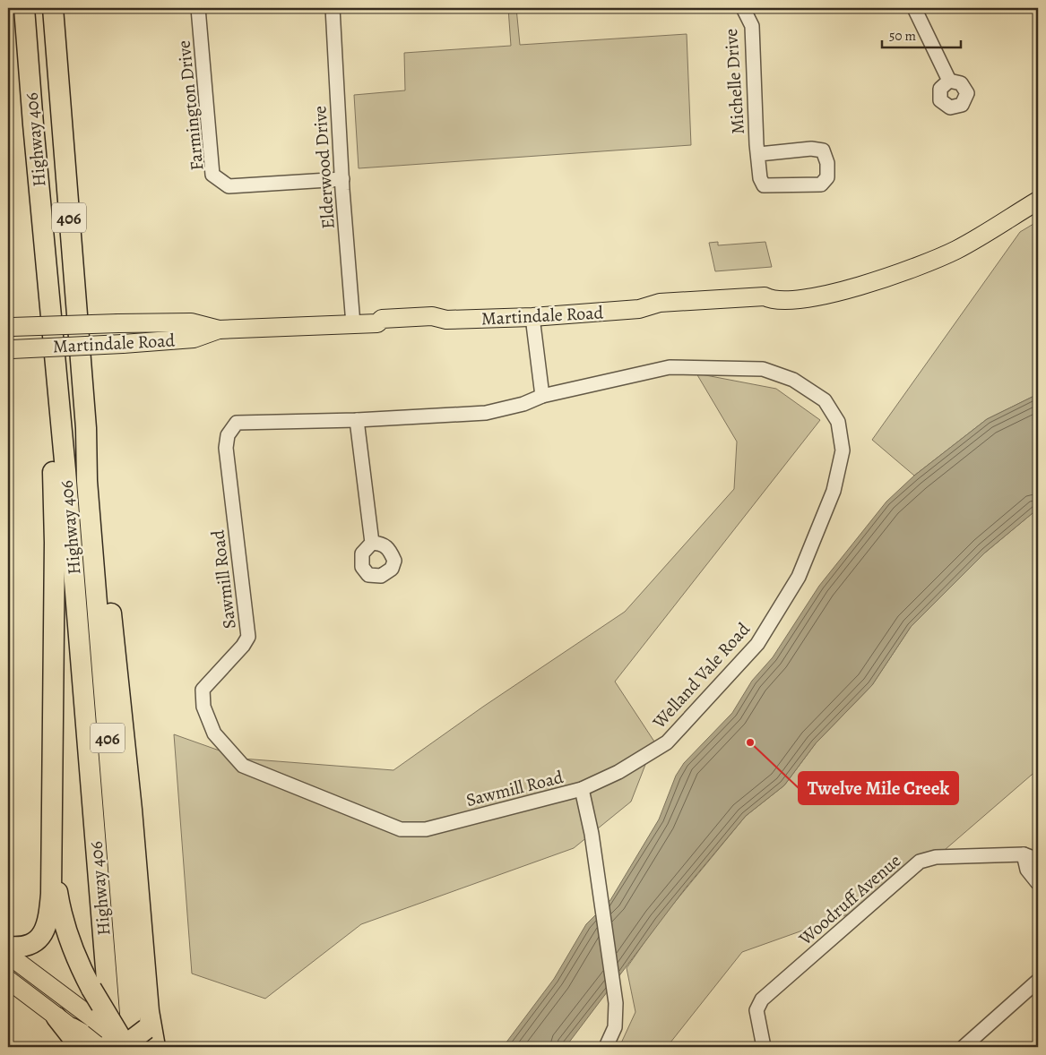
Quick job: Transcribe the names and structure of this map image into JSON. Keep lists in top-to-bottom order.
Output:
{
  "streets": {
    "highway": ["Highway 406", "406"],
    "main road": ["Martindale Road"],
    "street": [
      "Michelle Drive",
      "Farmington Drive",
      "Elderwood Drive",
      "Sawmill Road",
      "Welland Vale Road",
      "Woodruff Avenue"
    ]
  },
  "crossings": [
    ["Farmington Drive", "Elderwood Drive"],
    ["Elderwood Drive", "Martindale Road"],
    ["Sawmill Road", "Welland Vale Road"]
  ],
  "places": ["Twelve Mile Creek"],
  "scale_bar": "50 m"
}
